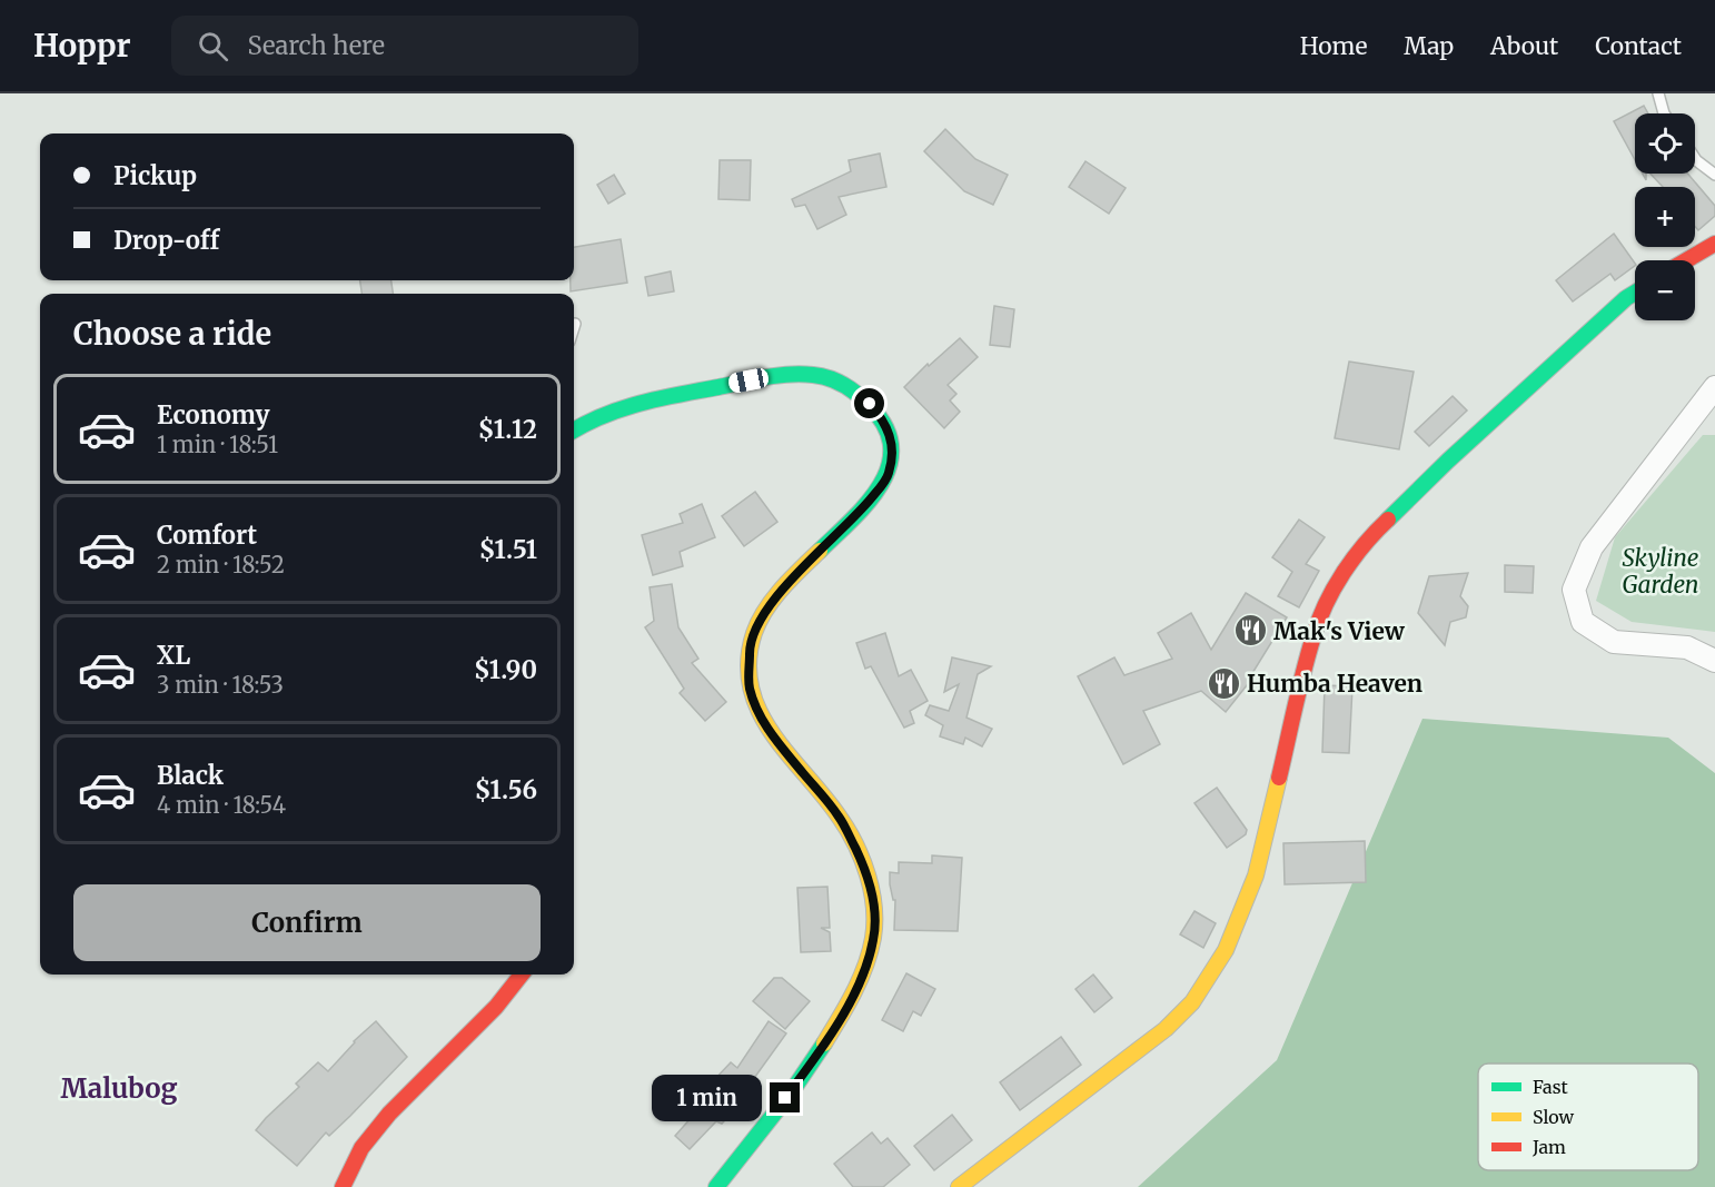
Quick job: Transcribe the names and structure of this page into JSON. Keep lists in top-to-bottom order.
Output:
{
  "districts": ["Malubog"],
  "parks": ["Skyline Garden"],
  "places": {
    "restaurant": ["Mak's View", "Humba Heaven"]
  },
  "legend": ["Fast", "Slow", "Jam"],
  "page": {
    "header": "Hoppr",
    "search": "Search here",
    "nav": [
      "Home",
      "Map",
      "About",
      "Contact"
    ],
    "map_buttons": ["+", "−"],
    "banner": ["Pickup", "Drop-off"],
    "heading": "Choose a ride",
    "list": [
      {
        "name": "Economy",
        "note": "1 min · 18:51",
        "value": "$1.12"
      },
      {
        "name": "Comfort",
        "note": "2 min · 18:52",
        "value": "$1.51"
      },
      {
        "name": "XL",
        "note": "3 min · 18:53",
        "value": "$1.90"
      },
      {
        "name": "Black",
        "note": "4 min · 18:54",
        "value": "$1.56"
      }
    ],
    "buttons": "Confirm",
    "bubble": "1 min"
  }
}
